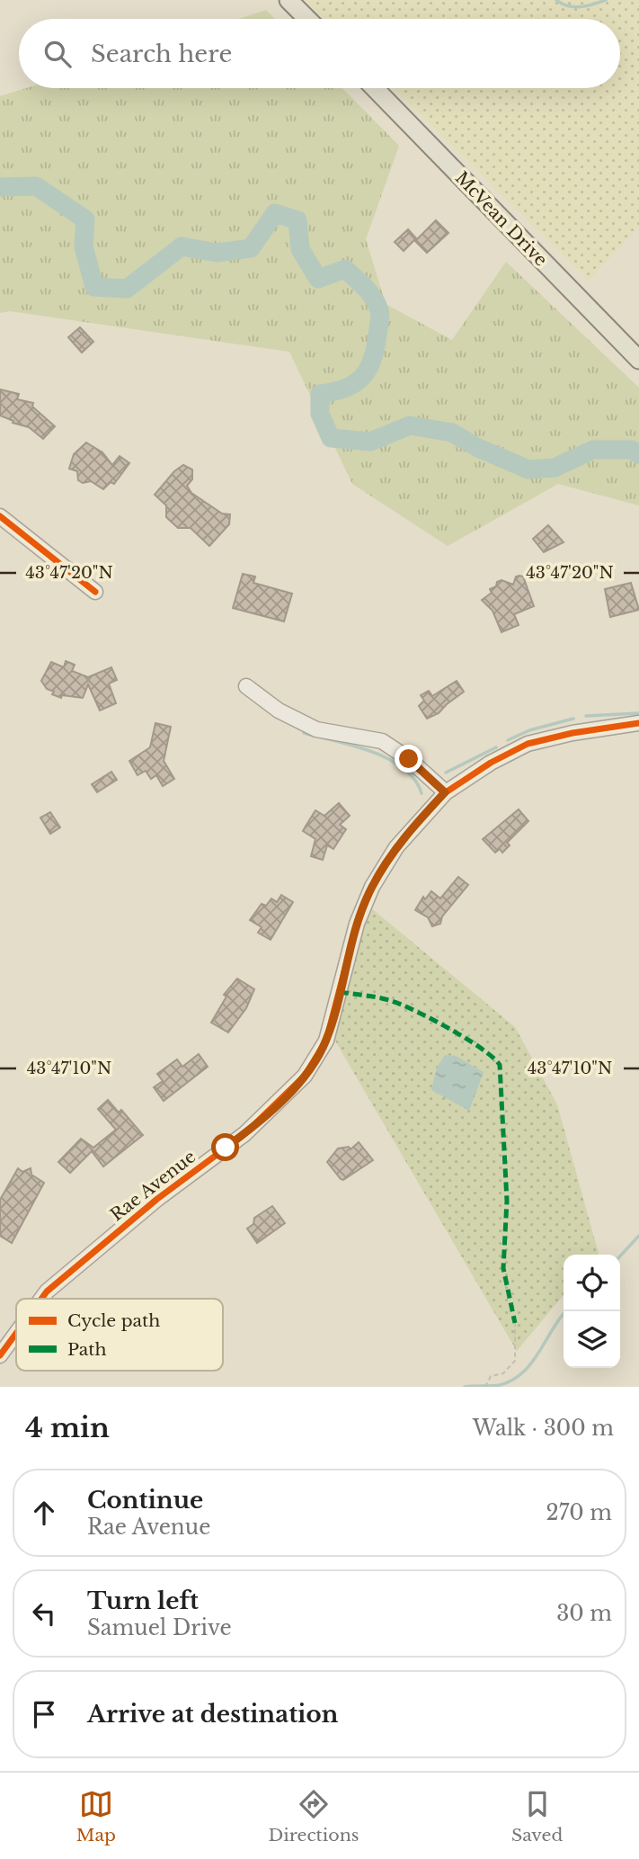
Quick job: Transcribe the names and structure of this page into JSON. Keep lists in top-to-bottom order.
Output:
{
  "streets": {
    "main road": ["McVean Drive"],
    "street": ["Rae Avenue"]
  },
  "legend": ["Cycle path", "Path"],
  "page": {
    "search": "Search here",
    "heading": ["4 min", "Walk · 300 m"],
    "list": [
      ["Continue", "Rae Avenue", "270 m"],
      ["Turn left", "Samuel Drive", "30 m"],
      "Arrive at destination"
    ],
    "nav": ["Map", "Directions", "Saved"]
  },
  "coordinates": ["43°47'20\"N", "43°47'10\"N"]
}
